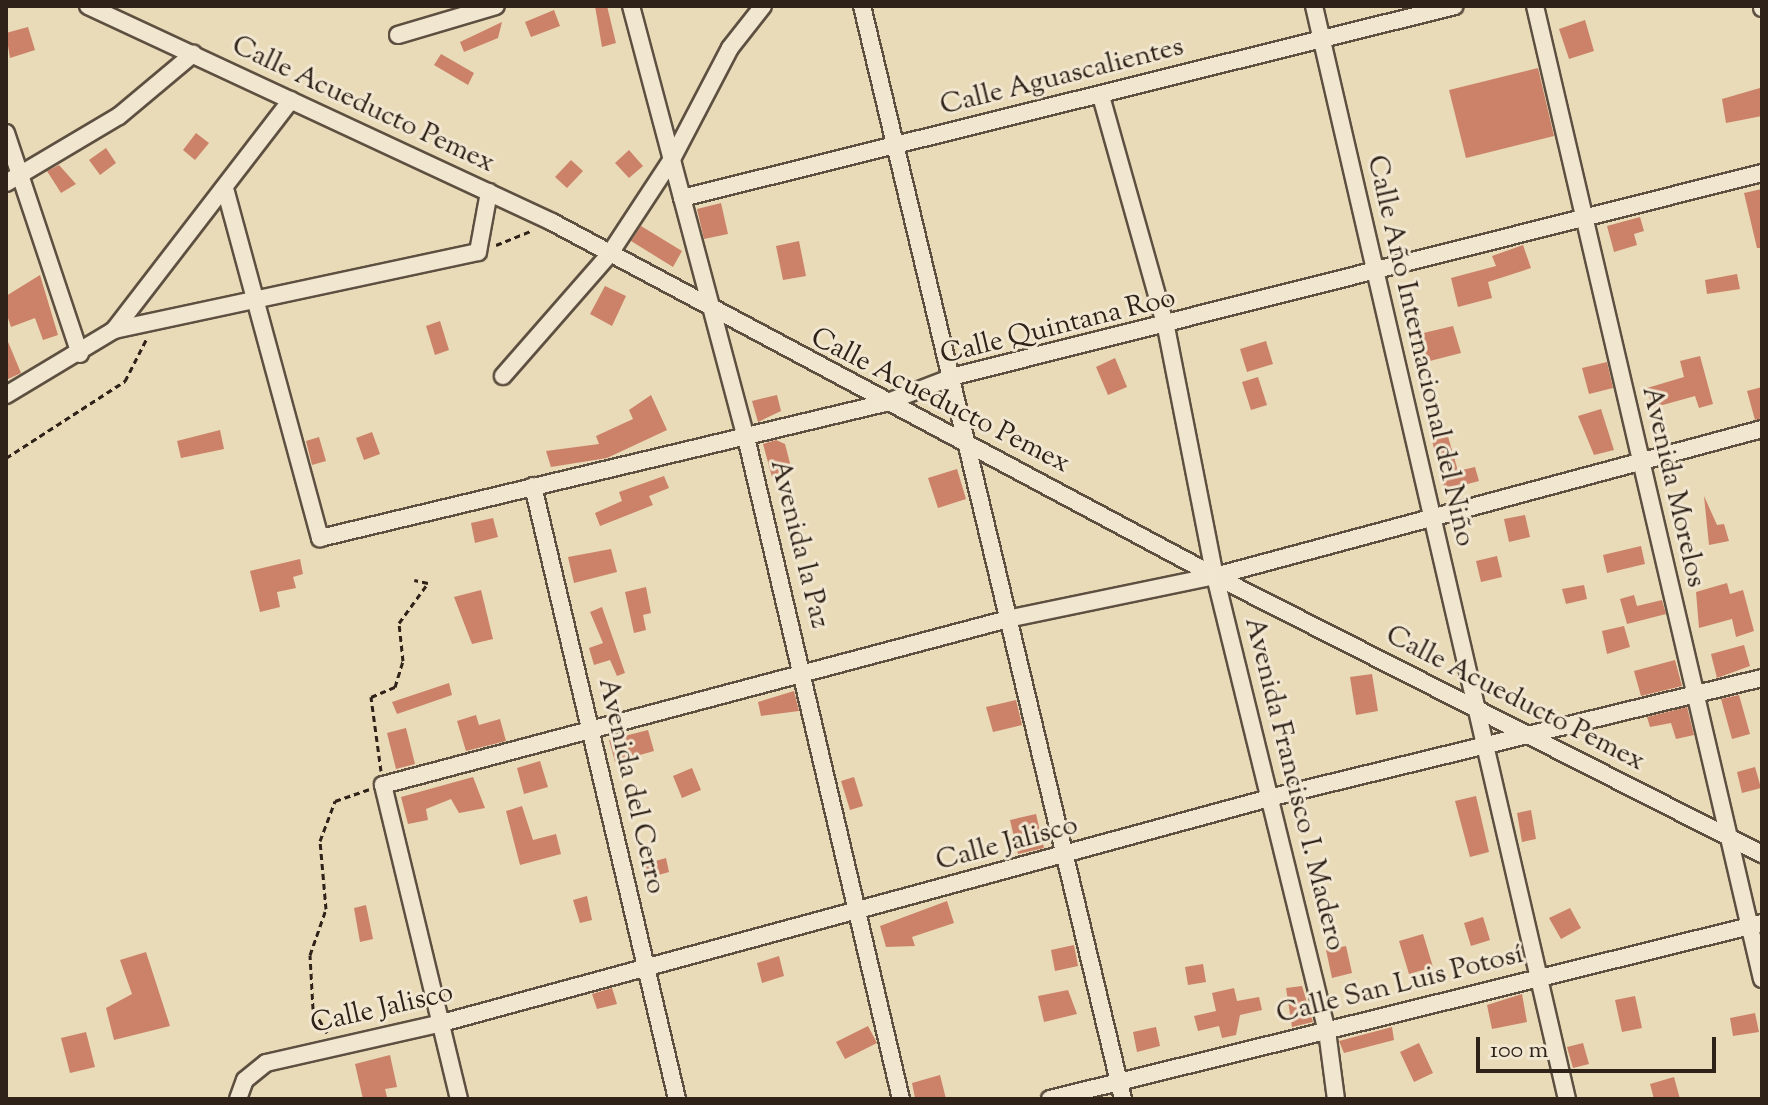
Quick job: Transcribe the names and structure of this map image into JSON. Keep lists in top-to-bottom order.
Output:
{
  "streets": {
    "street": [
      "Calle Aguascalientes",
      "Calle Acueducto Pemex",
      "Calle Quintana Roo",
      "Calle Año Internacional del Niño",
      "Avenida Morelos",
      "Avenida la Paz",
      "Avenida Francisco I. Madero",
      "Avenida del Cerro",
      "Calle Jalisco",
      "Calle San Luis Potosí"
    ]
  },
  "crossings": [
    ["Calle Aguascalientes", "Calle Año Internacional del Niño"],
    ["Calle Aguascalientes", "Avenida la Paz"],
    ["Calle Aguascalientes", "Avenida Francisco I. Madero"],
    ["Calle Acueducto Pemex", "Calle Quintana Roo"],
    ["Calle Acueducto Pemex", "Calle Año Internacional del Niño"],
    ["Calle Acueducto Pemex", "Avenida Morelos"],
    ["Calle Acueducto Pemex", "Avenida la Paz"],
    ["Calle Acueducto Pemex", "Avenida Francisco I. Madero"],
    ["Calle Acueducto Pemex", "Calle Jalisco"],
    ["Calle Quintana Roo", "Calle Año Internacional del Niño"],
    ["Calle Quintana Roo", "Avenida Morelos"],
    ["Calle Quintana Roo", "Avenida la Paz"],
    ["Calle Quintana Roo", "Avenida Francisco I. Madero"],
    ["Calle Quintana Roo", "Avenida del Cerro"],
    ["Calle Año Internacional del Niño", "Calle Jalisco"],
    ["Calle Año Internacional del Niño", "Calle San Luis Potosí"],
    ["Avenida Morelos", "Calle Jalisco"],
    ["Avenida Morelos", "Calle San Luis Potosí"],
    ["Avenida la Paz", "Calle Jalisco"],
    ["Avenida Francisco I. Madero", "Calle Jalisco"],
    ["Avenida Francisco I. Madero", "Calle San Luis Potosí"],
    ["Avenida del Cerro", "Calle Jalisco"]
  ],
  "scale_bar": "100 m"
}
